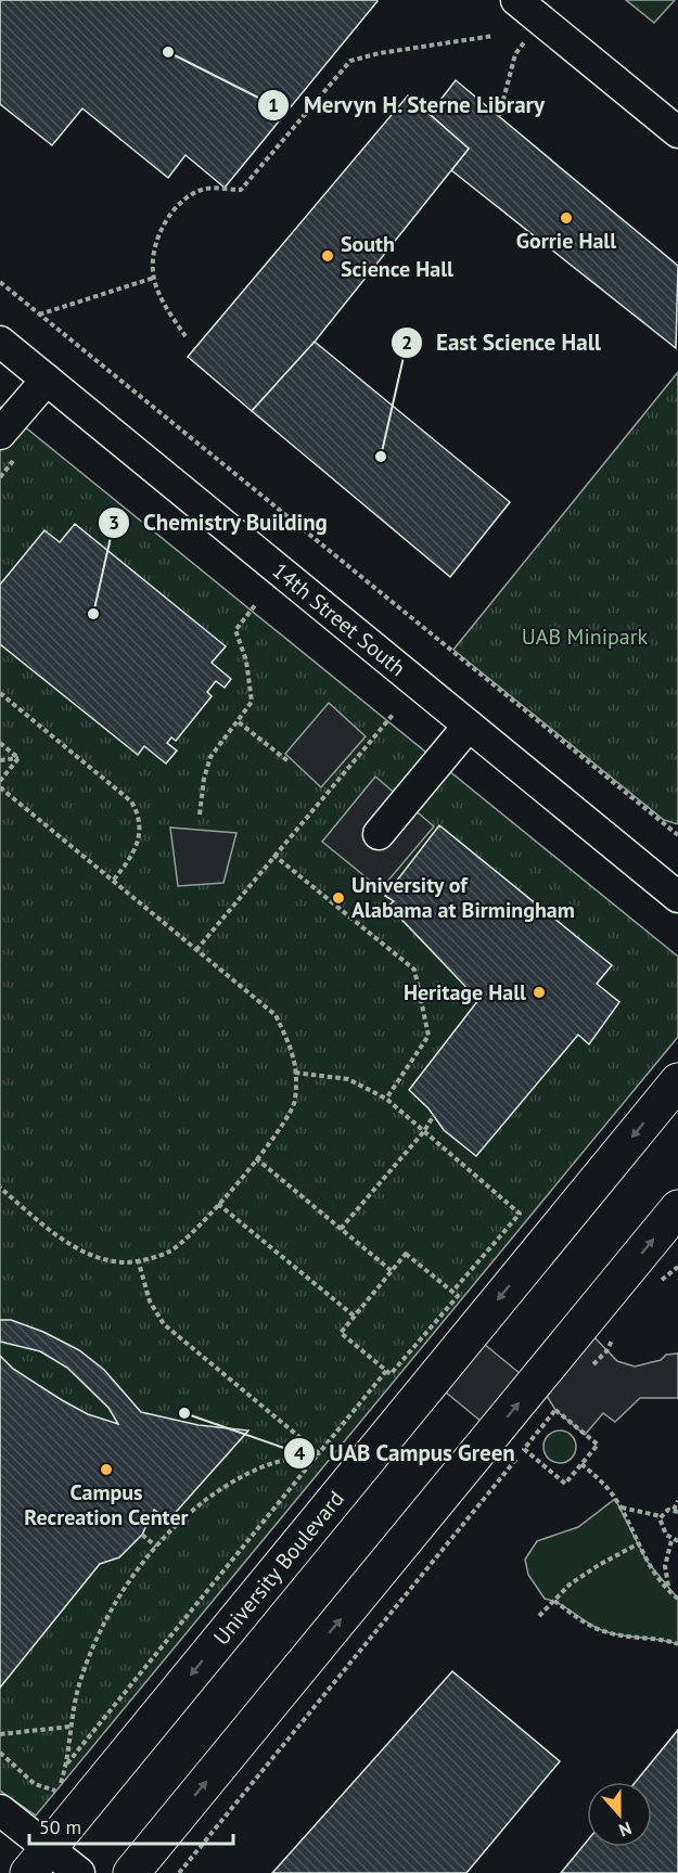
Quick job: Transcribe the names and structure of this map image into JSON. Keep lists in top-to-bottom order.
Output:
{
  "streets": {
    "main road": ["University Boulevard"],
    "street": ["14th Street South"]
  },
  "parks": ["UAB Minipark"],
  "places": [
    "Mervyn H. Sterne Library",
    "Gorrie Hall",
    "South Science Hall",
    "East Science Hall",
    "Chemistry Building",
    "University of Alabama at Birmingham",
    "Heritage Hall",
    "UAB Campus Green",
    "Campus Recreation Center"
  ],
  "scale_bar": "50 m",
  "north": "bottom"
}
